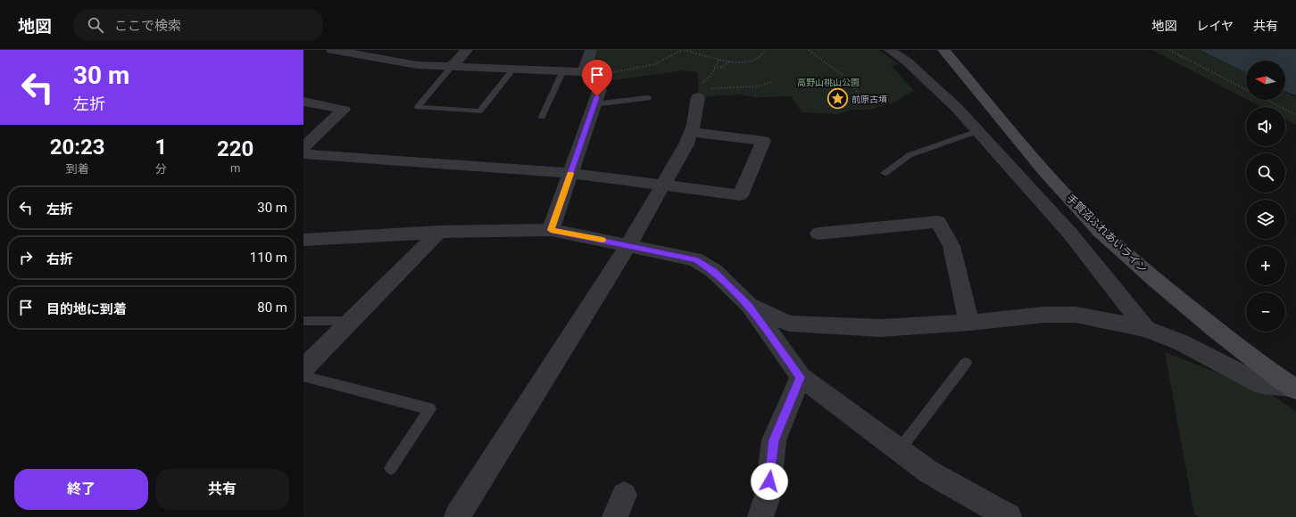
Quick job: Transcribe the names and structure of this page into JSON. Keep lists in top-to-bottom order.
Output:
{
  "streets": {
    "street": ["手賀沼ふれあいライン"]
  },
  "parks": ["高野山桃山公園"],
  "places": {
    "place": ["前原古墳"]
  },
  "north": "left",
  "page": {
    "header": "地図",
    "search": "ここで検索",
    "nav": ["地図", "レイヤ", "共有"],
    "turn": ["30 m", "左折"],
    "map_buttons": ["+", "−"],
    "eta": [
      "20:23",
      "到着",
      "1",
      "分",
      "220",
      "m"
    ],
    "list": [
      {
        "name": "左折",
        "value": "30 m"
      },
      {
        "name": "右折",
        "value": "110 m"
      },
      {
        "name": "目的地に到着",
        "value": "80 m"
      }
    ],
    "buttons": ["終了", "共有"]
  }
}
